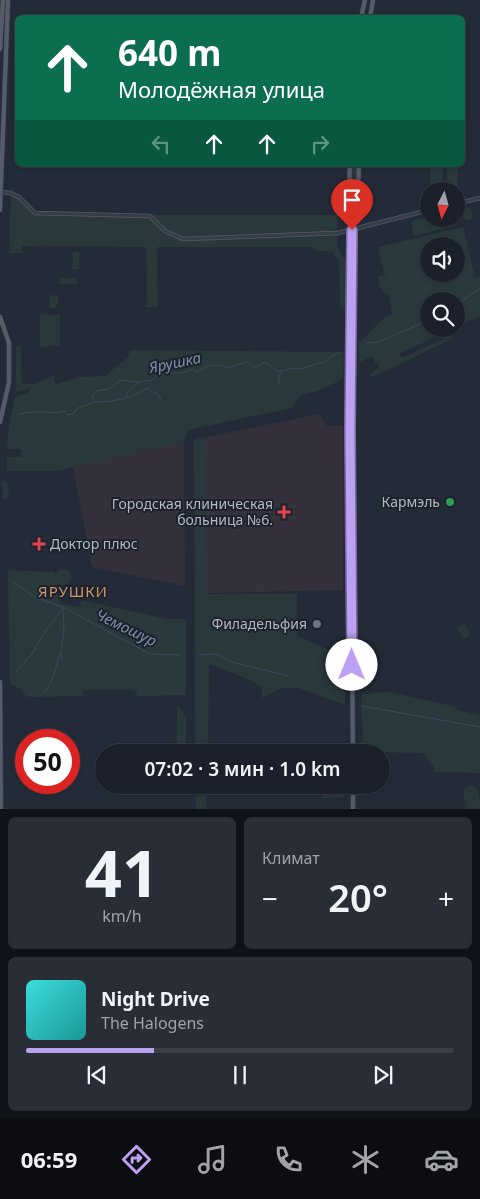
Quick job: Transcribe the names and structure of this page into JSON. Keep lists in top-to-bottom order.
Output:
{
  "districts": ["ЯРУШКИ"],
  "water": ["Ярушка", "Чемошур"],
  "places": {
    "other": ["Кармэль", "Филадельфия"],
    "health": ["Городская клиническая больница №6.", "Доктор плюс"]
  },
  "north": "bottom",
  "page": {
    "turn": ["640 m", "Молодёжная улица"],
    "limit": "50",
    "trip": "07:02 · 3 мин · 1.0 km",
    "tile": [
      ["41", "km/h"],
      "Климат"
    ],
    "heat": ["−", "20°", "+"],
    "song": ["Night Drive", "The Halogens"],
    "tabs": "06:59"
  }
}
